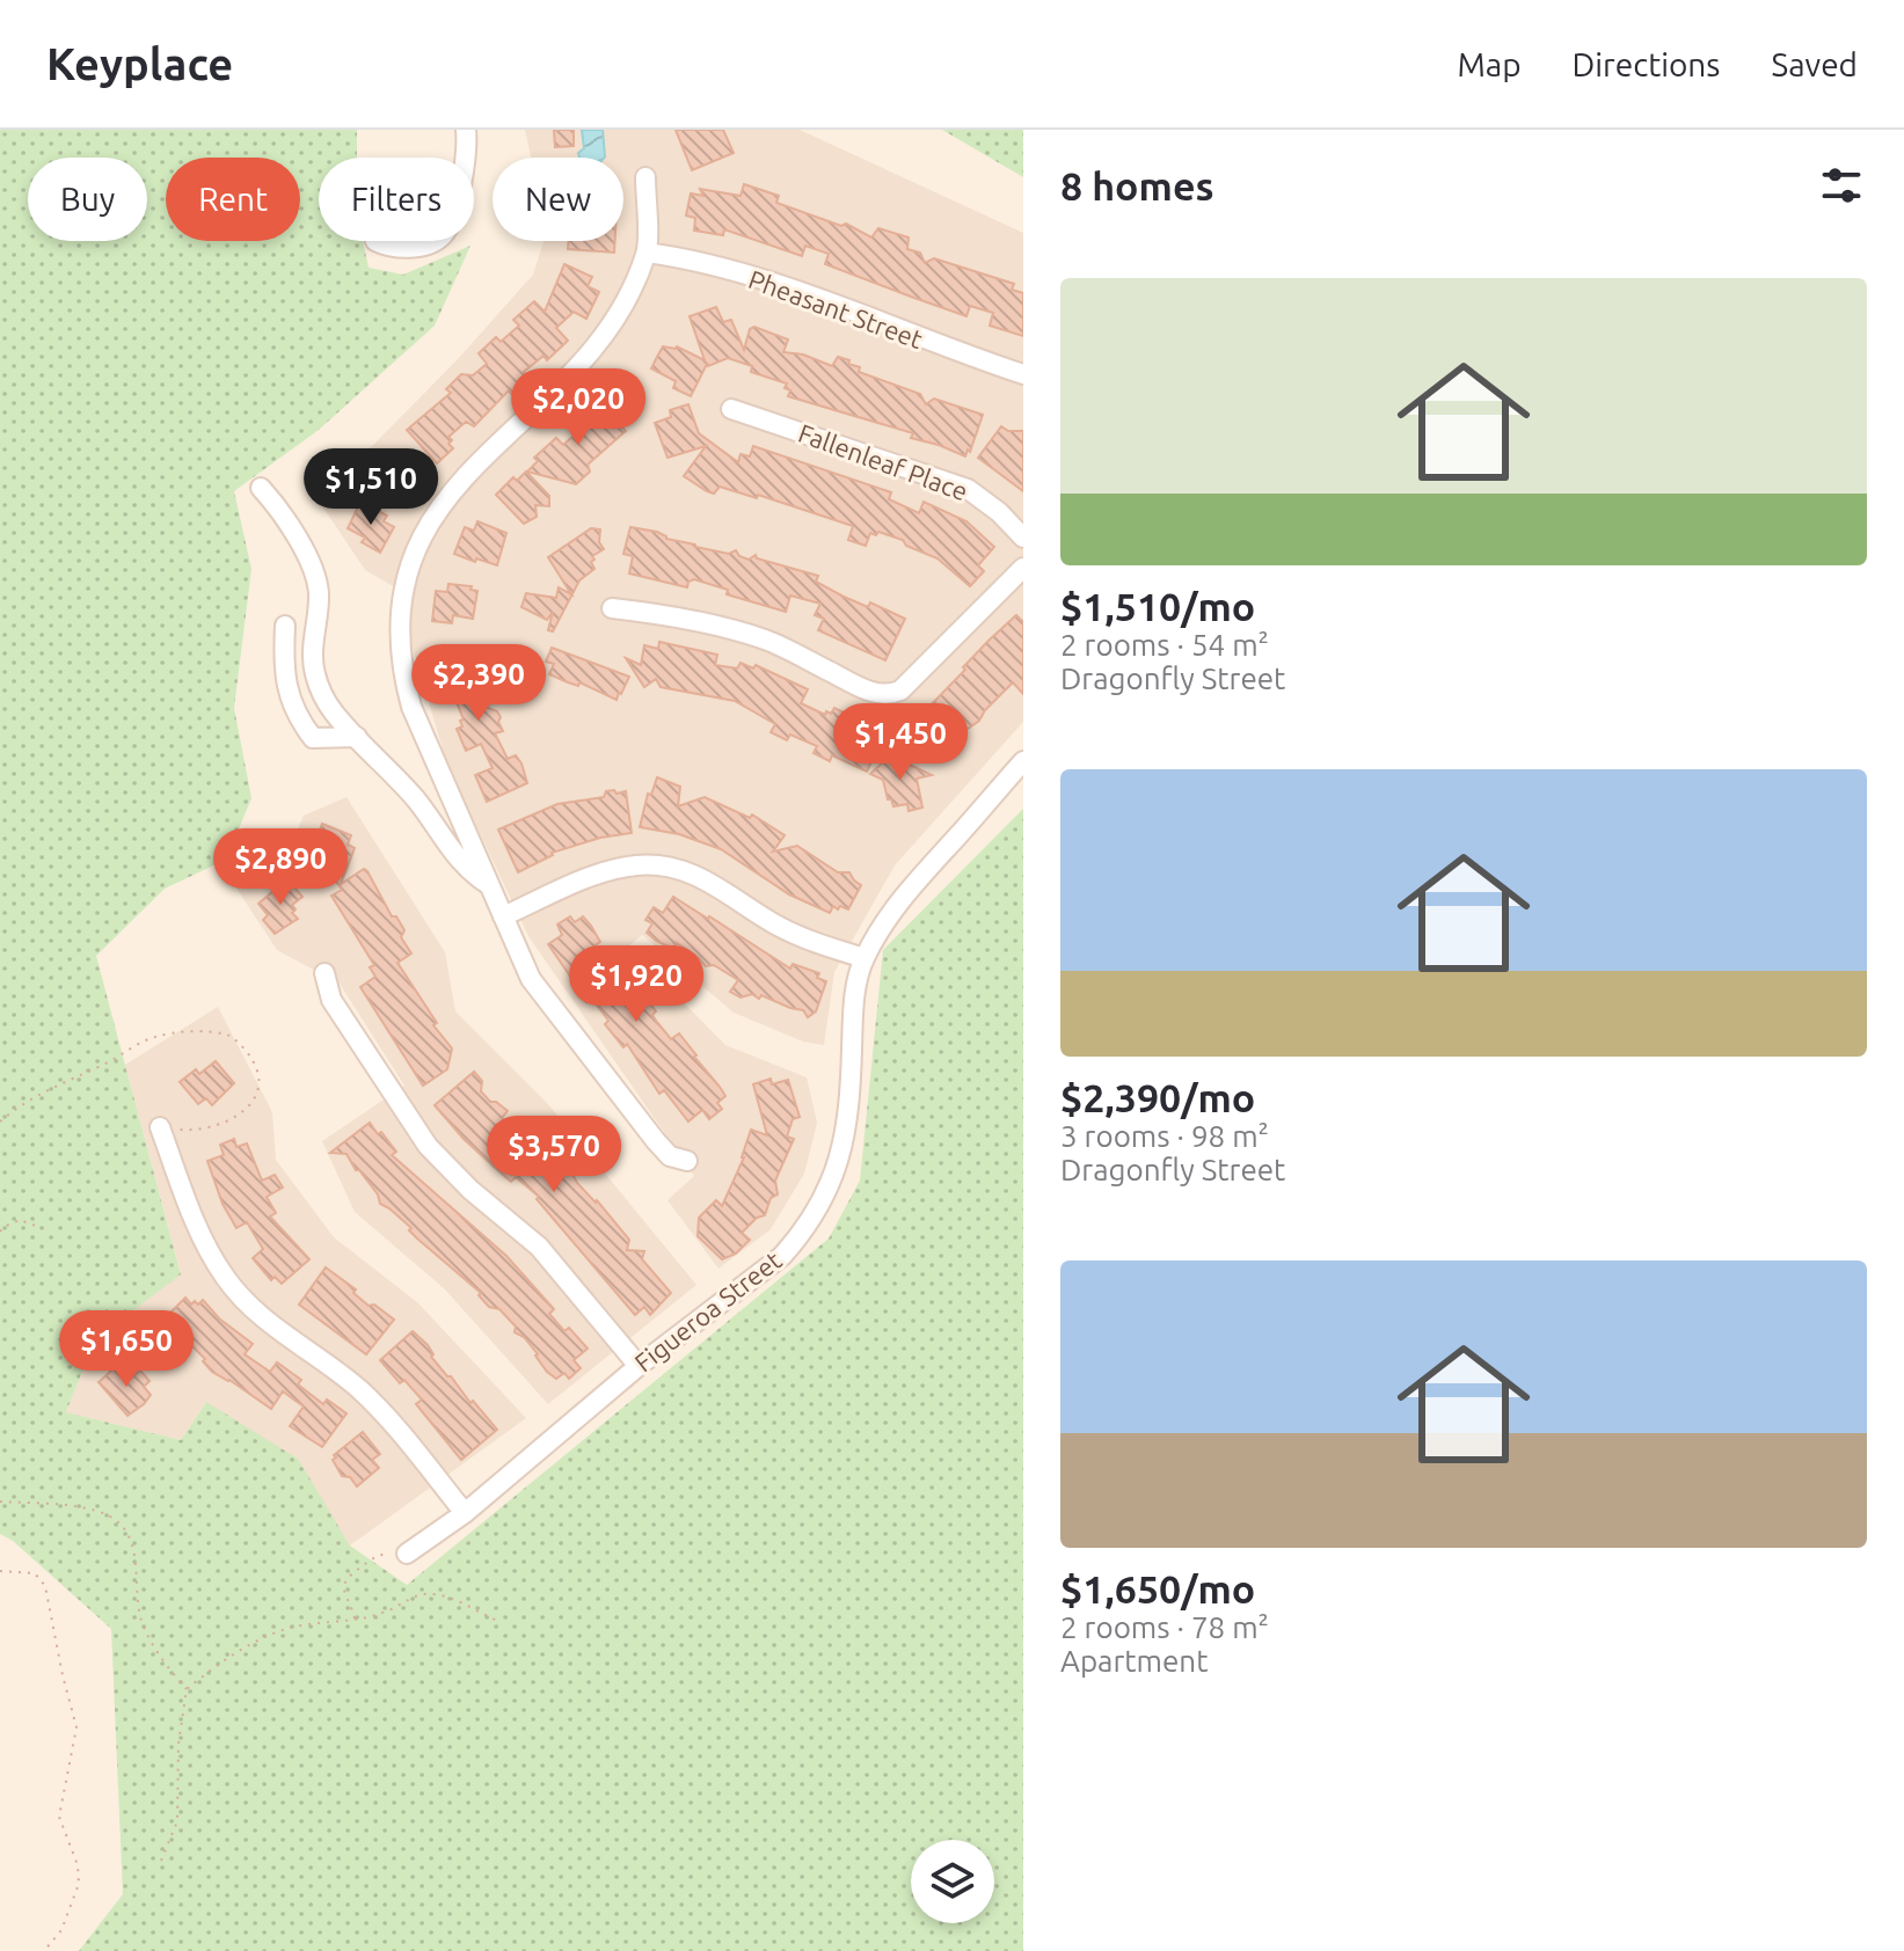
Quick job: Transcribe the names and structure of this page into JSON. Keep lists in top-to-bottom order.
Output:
{
  "streets": {
    "street": ["Pheasant Street", "Fallenleaf Place", "Figueroa Street"]
  },
  "page": {
    "header": "Keyplace",
    "nav": ["Map", "Directions", "Saved"],
    "heading": "8 homes",
    "chip": [
      "Buy",
      "Rent",
      "Filters",
      "New"
    ],
    "list": [
      {
        "name": "$1,510/mo",
        "note": "2 rooms · 54 m² · Dragonfly Street"
      },
      {
        "name": "$2,390/mo",
        "note": "3 rooms · 98 m² · Dragonfly Street"
      },
      {
        "name": "$1,650/mo",
        "note": "2 rooms · 78 m² · Apartment"
      }
    ],
    "price": [
      "$2,020",
      "$1,510",
      "$2,390",
      "$1,450",
      "$2,890",
      "$1,920",
      "$3,570",
      "$1,650"
    ]
  }
}
